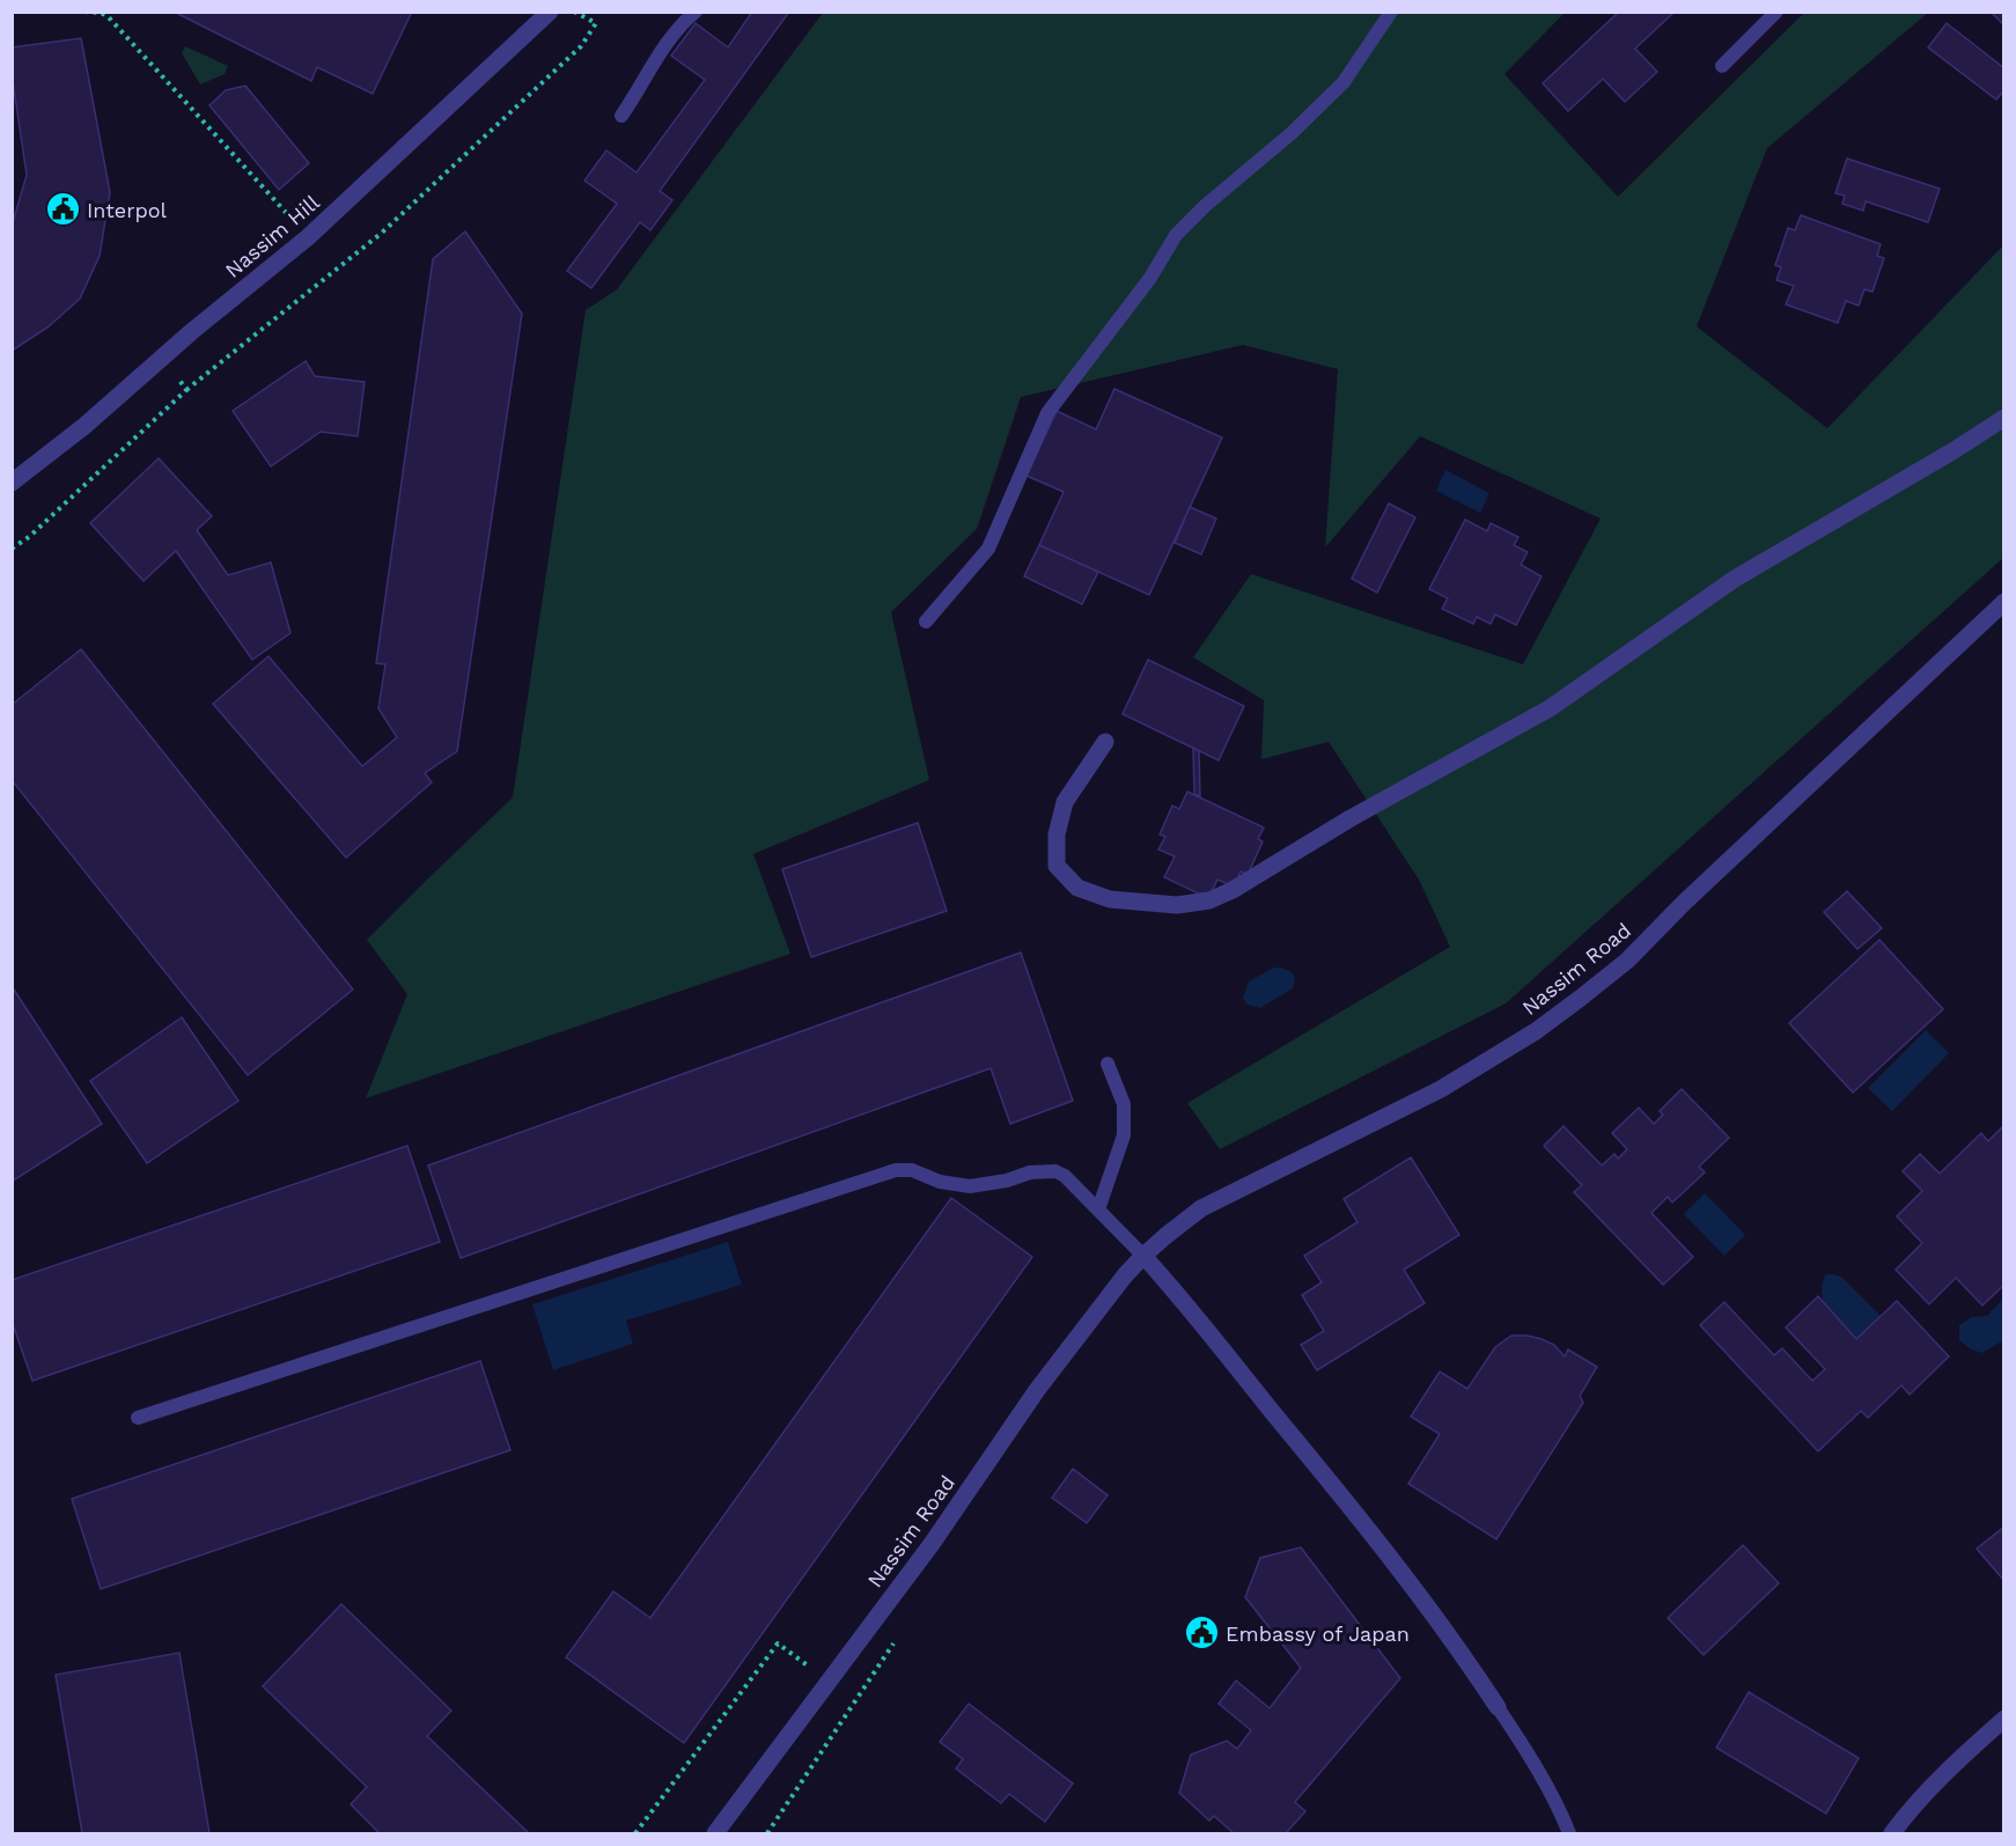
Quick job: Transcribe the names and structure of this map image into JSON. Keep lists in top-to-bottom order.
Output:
{
  "streets": {
    "street": ["Nassim Hill", "Nassim Road"]
  },
  "places": {
    "public building": ["Interpol", "Embassy of Japan"]
  }
}
